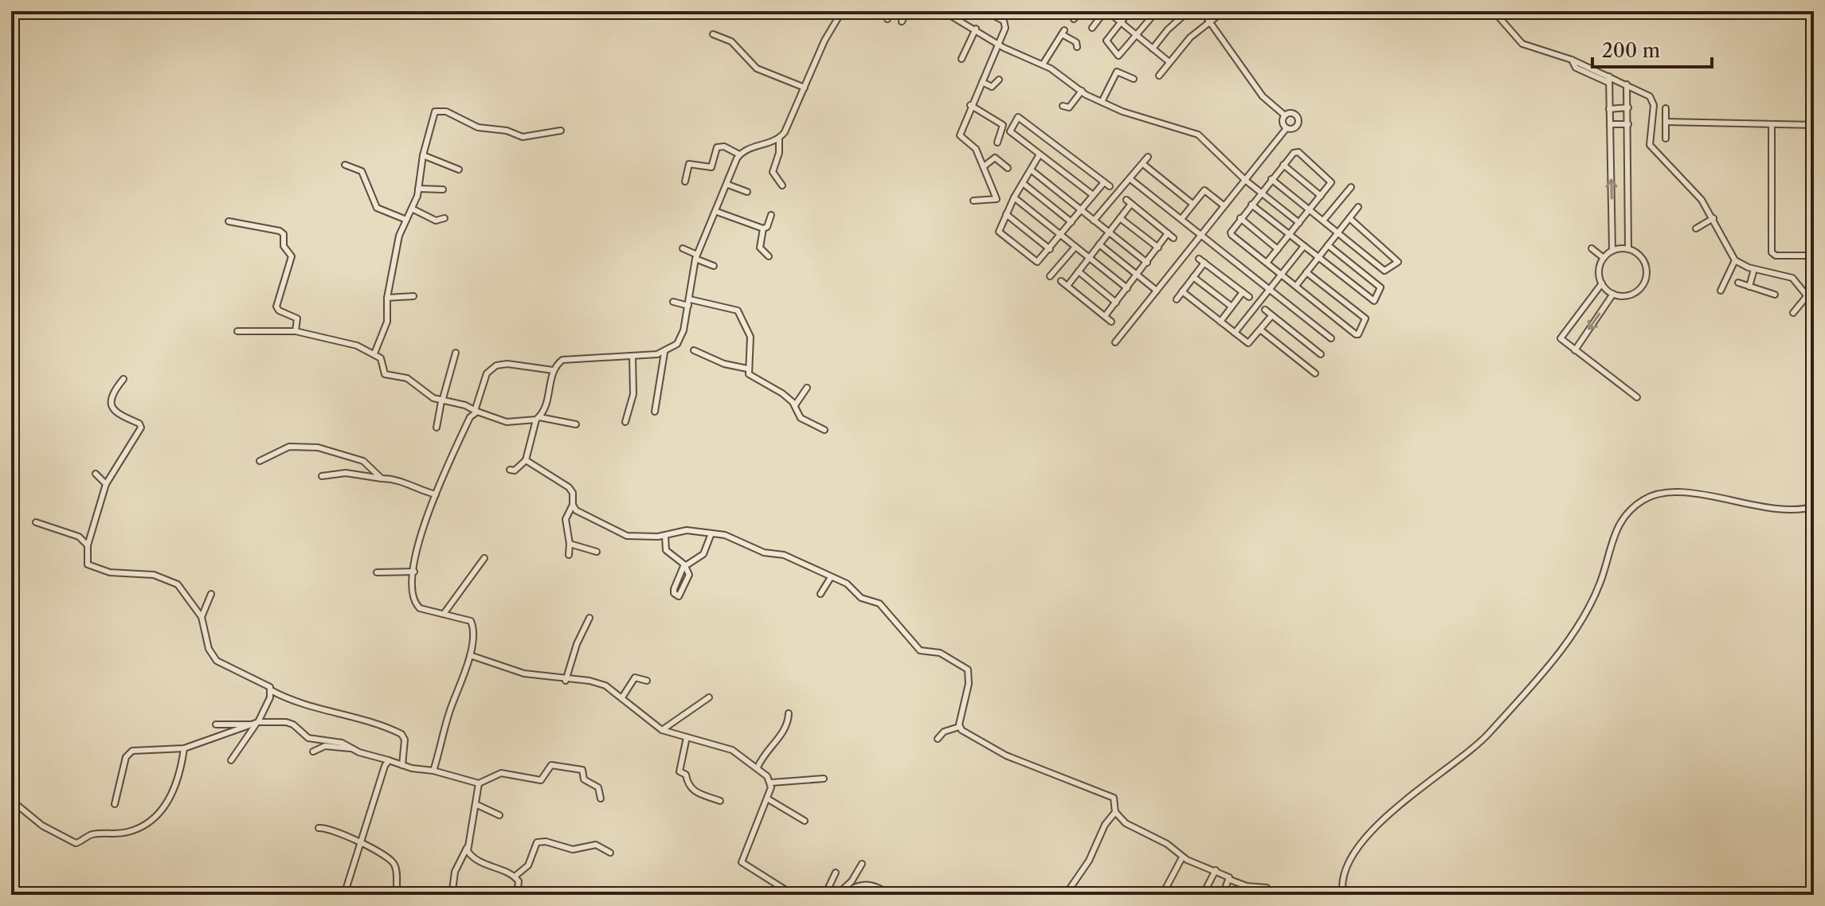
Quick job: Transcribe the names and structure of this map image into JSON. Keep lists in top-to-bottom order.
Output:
{
  "scale_bar": "200 m"
}
